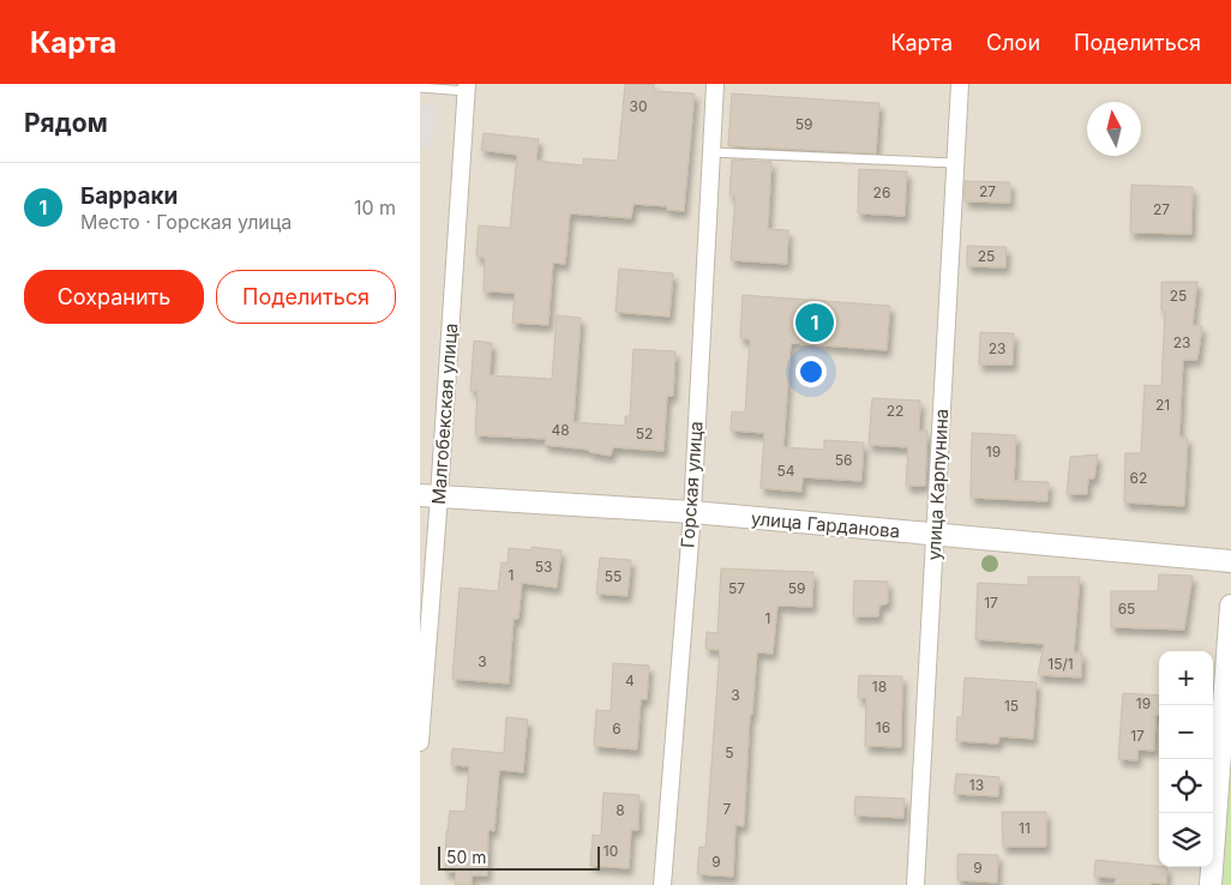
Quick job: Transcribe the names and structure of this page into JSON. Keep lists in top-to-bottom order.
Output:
{
  "streets": {
    "street": [
      "Малгобекская улица",
      "Горская улица",
      "улица Карпунина",
      "улица Гарданова"
    ]
  },
  "crossings": [
    ["Малгобекская улица", "улица Гарданова"],
    ["Горская улица", "улица Гарданова"],
    ["улица Карпунина", "улица Гарданова"]
  ],
  "house_numbers": [
    "30",
    "59",
    "27",
    "26",
    "27",
    "25",
    "25",
    "23",
    "23",
    "21",
    "22",
    "48",
    "52",
    "19",
    "56",
    "54",
    "62",
    "53",
    "1",
    "55",
    "57",
    "59",
    "17",
    "65",
    "1",
    "3",
    "15/1",
    "4",
    "18",
    "3",
    "19",
    "15",
    "16",
    "6",
    "17",
    "5",
    "13",
    "7",
    "8",
    "11",
    "10",
    "9",
    "9"
  ],
  "scale_bar": "50 m",
  "north": "top",
  "page": {
    "header": "Карта",
    "nav": ["Карта", "Слои", "Поделиться"],
    "heading": "Рядом",
    "list": [
      {
        "mark": "1",
        "name": "Барраки",
        "note": "Место · Горская улица",
        "value": "10 m"
      }
    ],
    "buttons": ["Сохранить", "Поделиться"],
    "pins": "1",
    "map_buttons": ["+", "−"],
    "scale": "50 m"
  }
}
